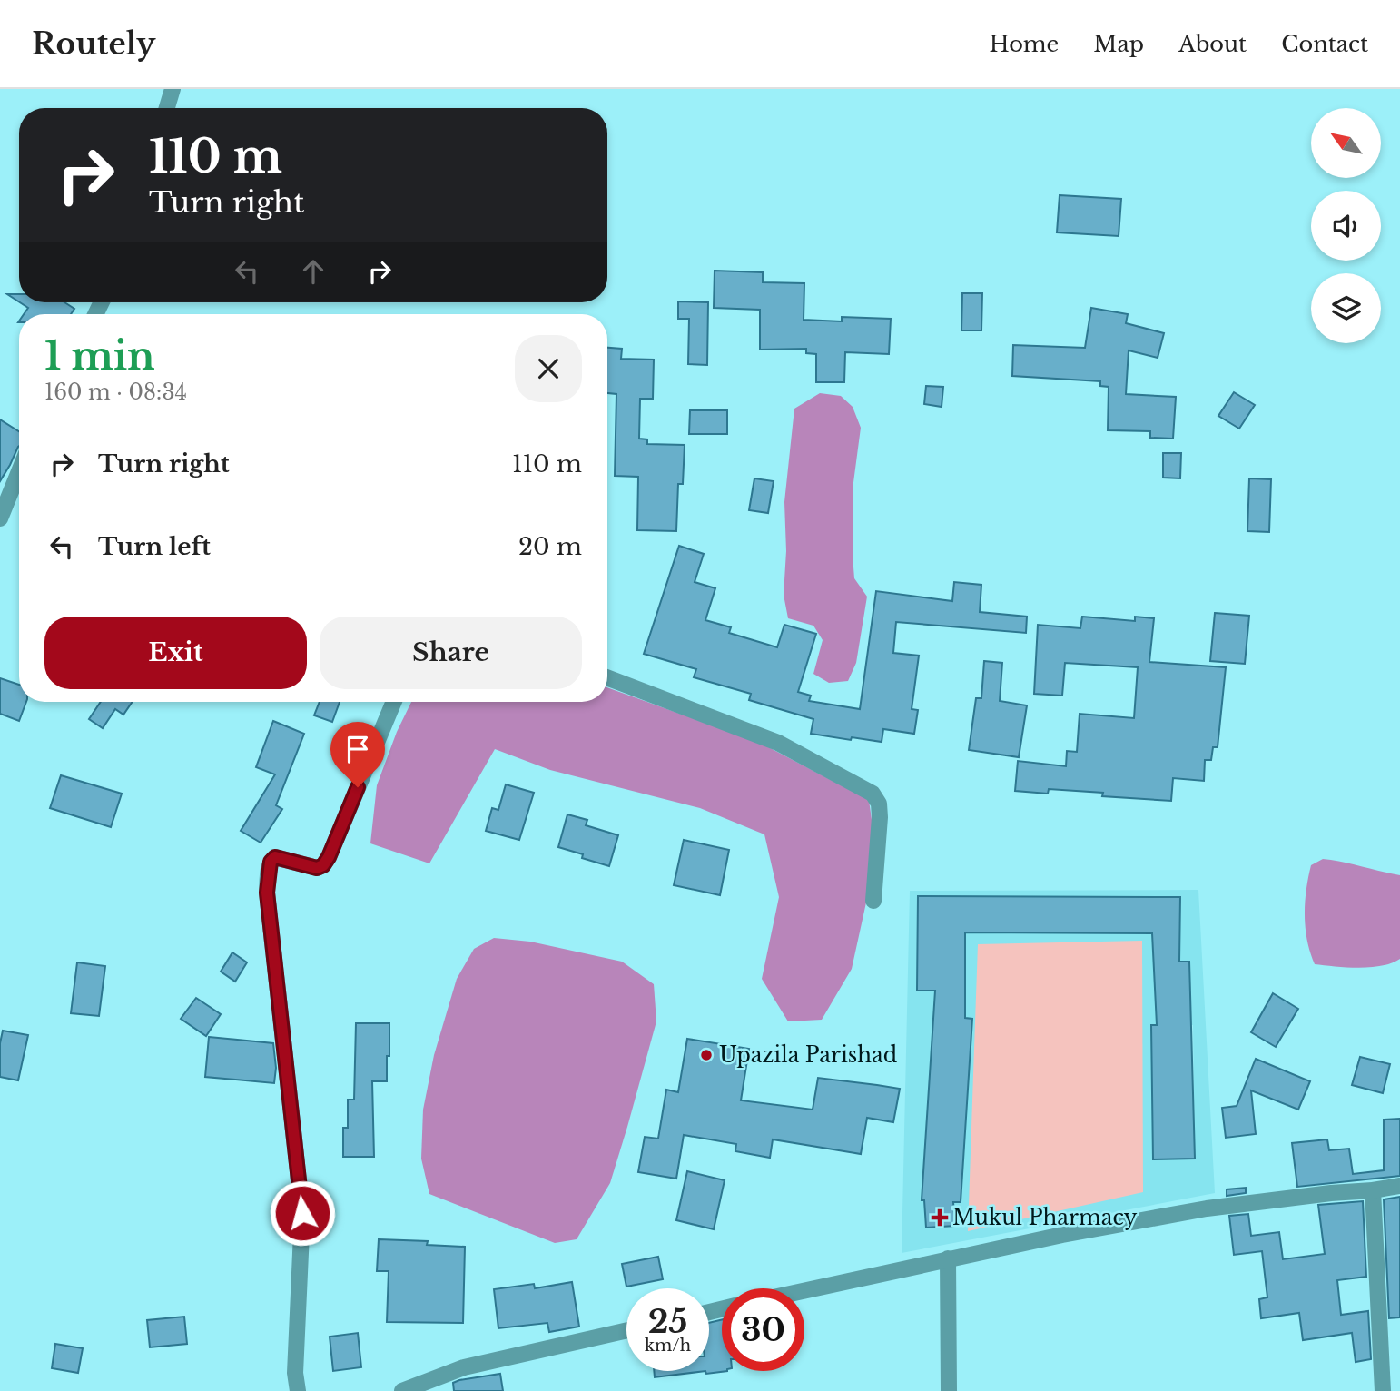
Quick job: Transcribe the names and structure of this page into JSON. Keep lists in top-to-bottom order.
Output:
{
  "places": {
    "other": ["Upazila Parishad"],
    "health": ["Mukul Pharmacy"]
  },
  "north": "top left",
  "page": {
    "header": "Routely",
    "nav": [
      "Home",
      "Map",
      "About",
      "Contact"
    ],
    "turn": ["110 m", "Turn right"],
    "heading": ["1 min", "160 m · 08:34"],
    "list": [
      {
        "name": "Turn right",
        "value": "110 m"
      },
      {
        "name": "Turn left",
        "value": "20 m"
      }
    ],
    "buttons": ["Exit", "Share"],
    "speed": "25 km/h",
    "limit": "30"
  }
}
